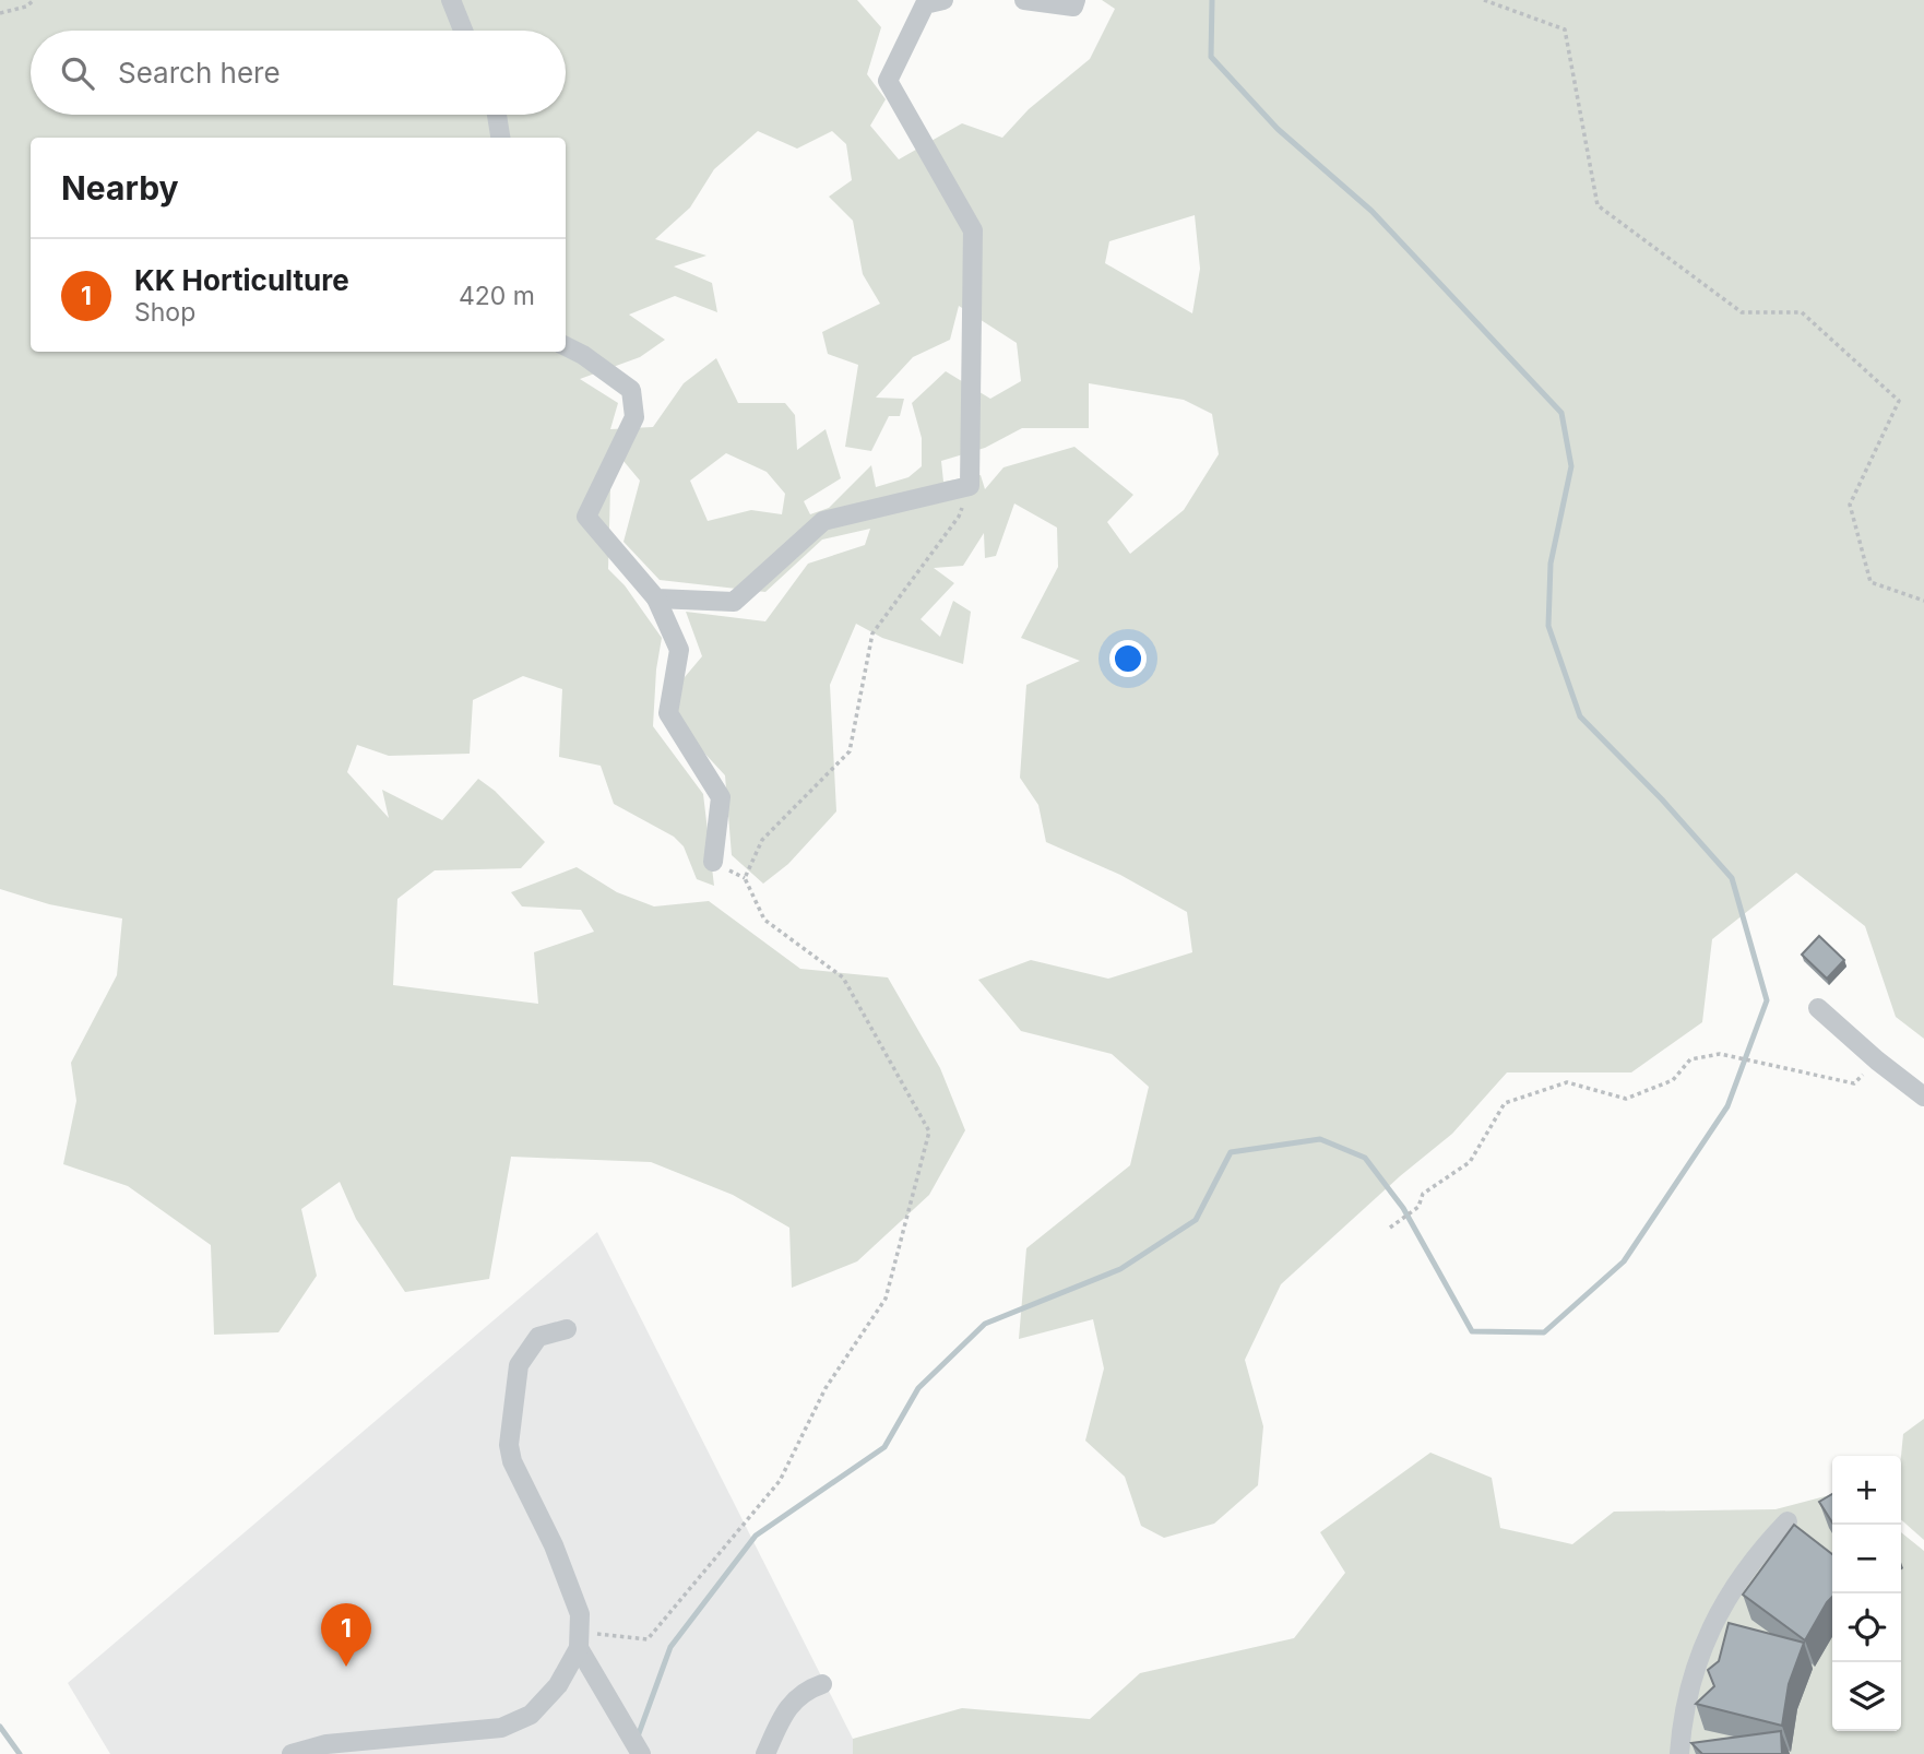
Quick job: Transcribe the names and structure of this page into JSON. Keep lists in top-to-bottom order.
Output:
{
  "page": {
    "search": "Search here",
    "heading": "Nearby",
    "list": [
      {
        "mark": "1",
        "name": "KK Horticulture",
        "note": "Shop",
        "value": "420 m"
      }
    ],
    "map_buttons": ["+", "−"],
    "pins": "1"
  }
}
